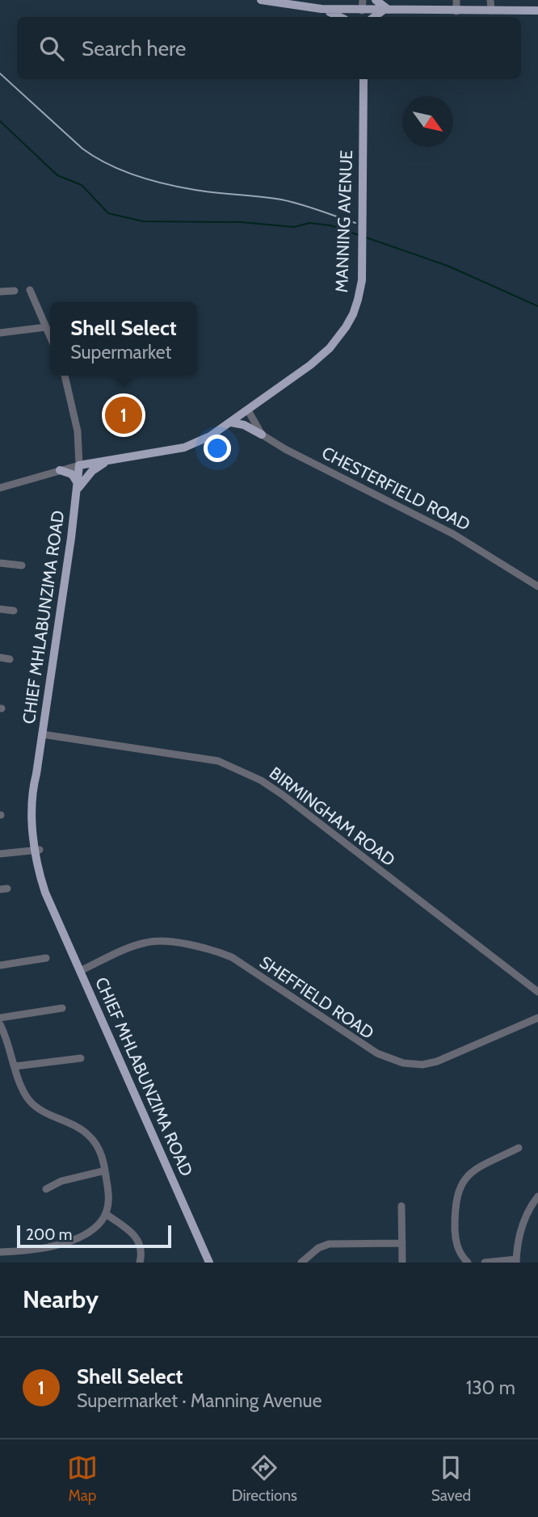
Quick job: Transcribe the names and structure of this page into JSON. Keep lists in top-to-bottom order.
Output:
{
  "streets": {
    "main road": ["MANNING AVENUE", "CHIEF MHLABUNZIMA ROAD"],
    "street": ["CHESTERFIELD ROAD", "BIRMINGHAM ROAD", "SHEFFIELD ROAD"]
  },
  "crossings": [
    ["MANNING AVENUE", "CHESTERFIELD ROAD"],
    ["MANNING AVENUE", "CHIEF MHLABUNZIMA ROAD"],
    ["CHIEF MHLABUNZIMA ROAD", "BIRMINGHAM ROAD"],
    ["CHIEF MHLABUNZIMA ROAD", "SHEFFIELD ROAD"]
  ],
  "scale_bar": "200 m",
  "north": "bottom right",
  "page": {
    "search": "Search here",
    "popup": ["Shell Select", "Supermarket"],
    "pins": "1",
    "scale": "200 m",
    "heading": "Nearby",
    "list": [
      {
        "mark": "1",
        "name": "Shell Select",
        "note": "Supermarket · Manning Avenue",
        "value": "130 m"
      }
    ],
    "nav": ["Map", "Directions", "Saved"]
  }
}
